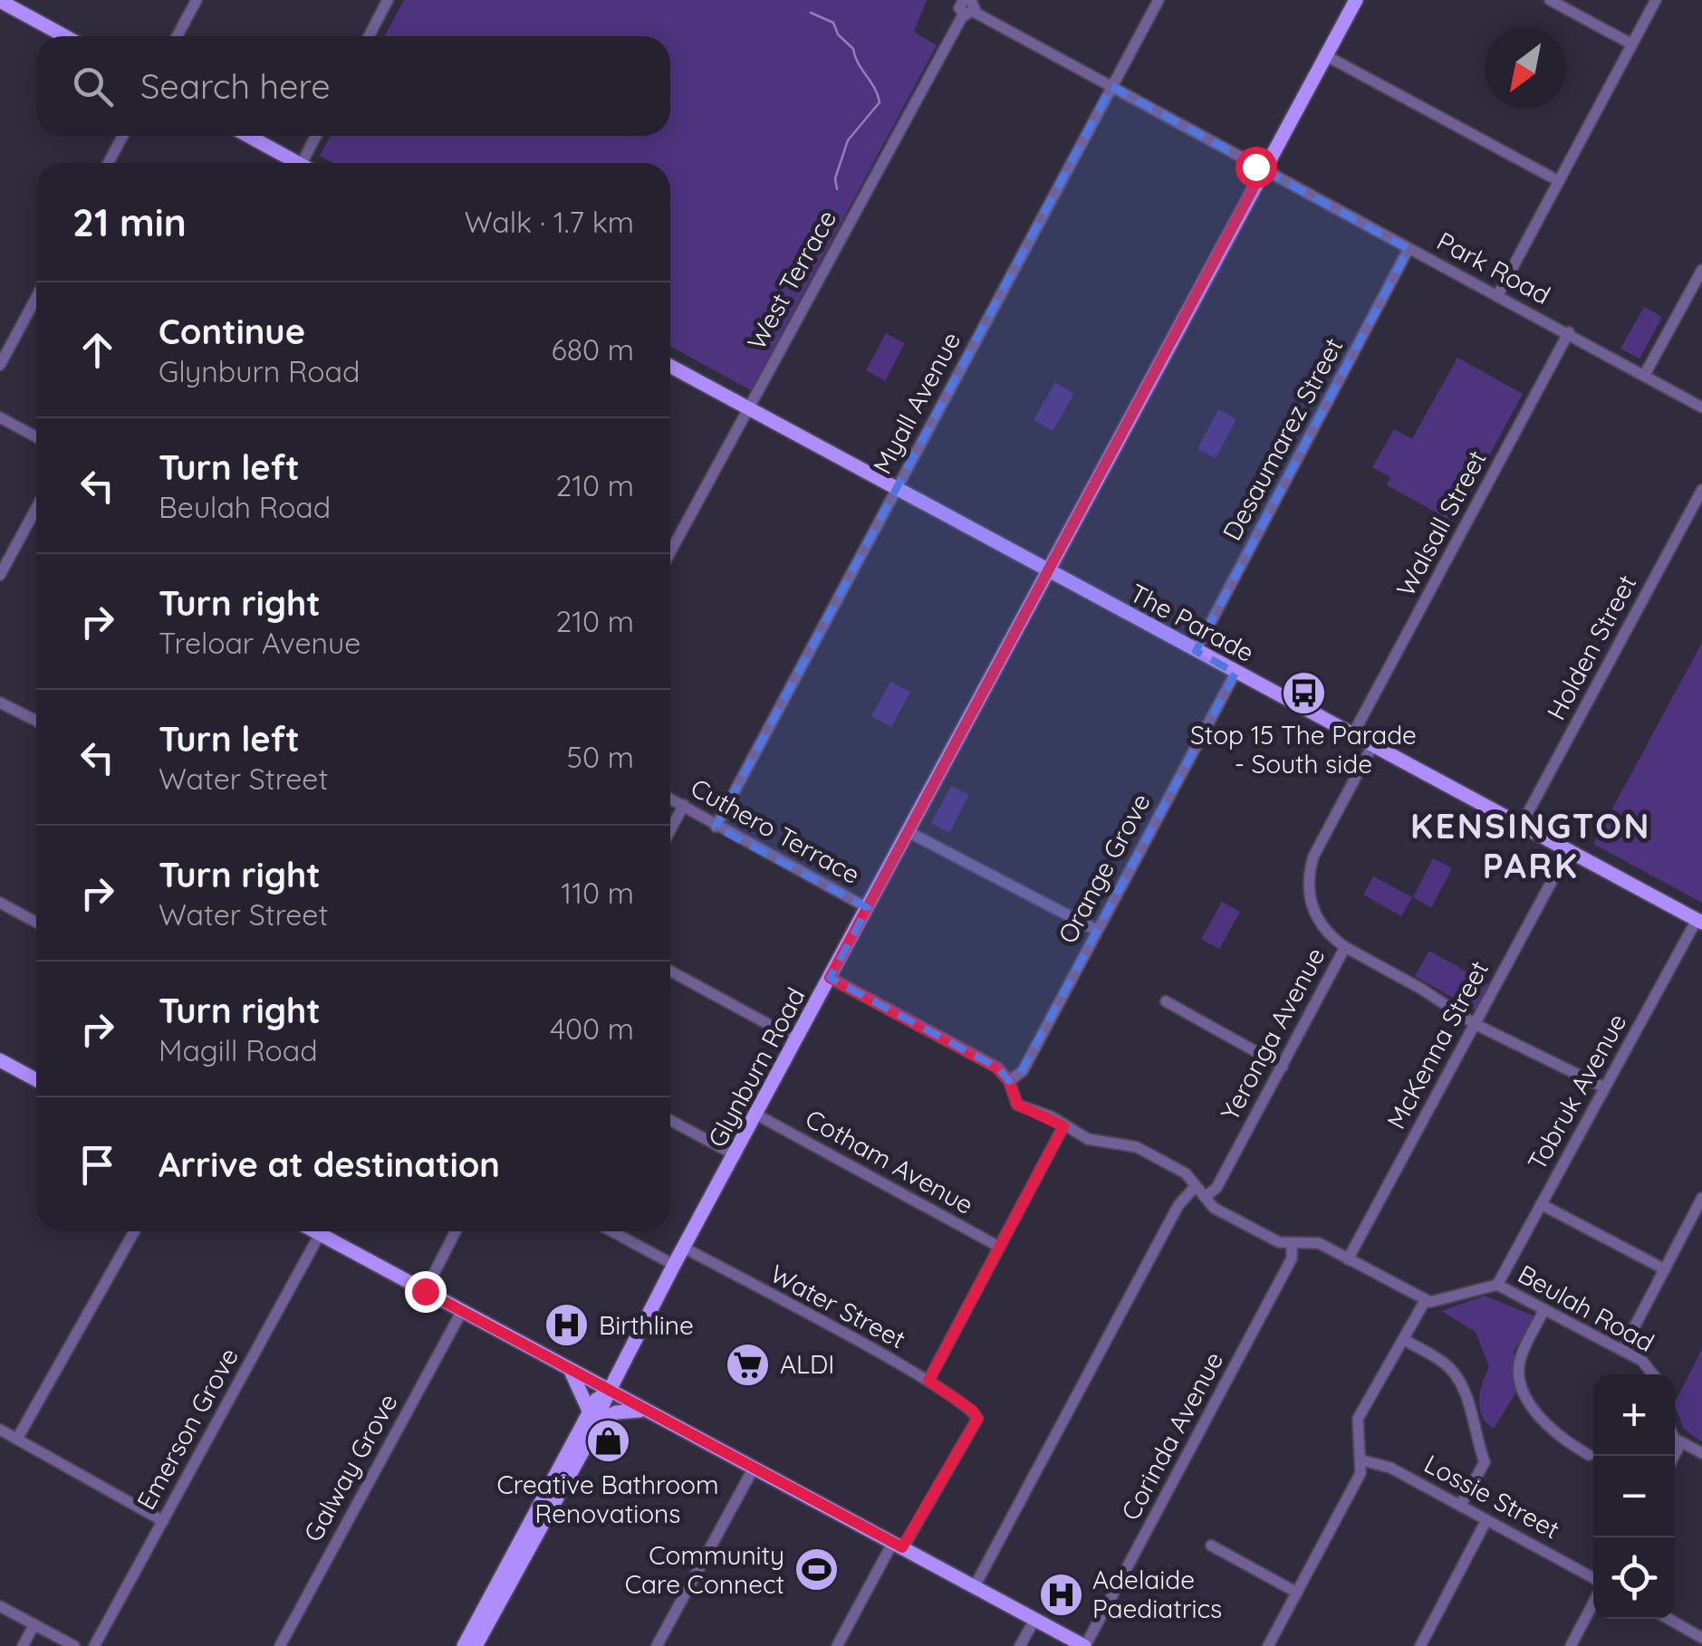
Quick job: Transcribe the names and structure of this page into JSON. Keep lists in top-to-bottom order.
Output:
{
  "streets": {
    "main road": ["The Parade", "Glynburn Road"],
    "street": [
      "Park Road",
      "West Terrace",
      "Myall Avenue",
      "Desaumarez Street",
      "Walsall Street",
      "Holden Street",
      "Cuthero Terrace",
      "Orange Grove",
      "Yeronga Avenue",
      "McKenna Street",
      "Tobruk Avenue",
      "Cotham Avenue",
      "Water Street",
      "Beulah Road",
      "Emerson Grove",
      "Corinda Avenue",
      "Galway Grove",
      "Lossie Street"
    ]
  },
  "crossings": [
    ["Park Road", "West Terrace"],
    ["Park Road", "Myall Avenue"],
    ["Park Road", "Desaumarez Street"],
    ["Park Road", "Walsall Street"],
    ["Park Road", "Glynburn Road"],
    ["West Terrace", "The Parade"],
    ["Myall Avenue", "The Parade"],
    ["Myall Avenue", "Cuthero Terrace"],
    ["Desaumarez Street", "The Parade"],
    ["Walsall Street", "The Parade"],
    ["The Parade", "Holden Street"],
    ["The Parade", "Orange Grove"],
    ["The Parade", "Yeronga Avenue"],
    ["The Parade", "McKenna Street"],
    ["The Parade", "Glynburn Road"],
    ["The Parade", "Tobruk Avenue"],
    ["Cuthero Terrace", "Glynburn Road"],
    ["Glynburn Road", "Cotham Avenue"],
    ["Glynburn Road", "Water Street"],
    ["Tobruk Avenue", "Beulah Road"]
  ],
  "districts": ["KENSINGTON PARK"],
  "places": {
    "bus stop": ["Stop 15 The Parade - South side"],
    "hospital": ["Birthline", "Adelaide Paediatrics"],
    "supermarket": ["ALDI"],
    "shop": ["Creative Bathroom Renovations"],
    "sports": ["Community Care Connect"]
  },
  "north": "bottom left",
  "page": {
    "search": "Search here",
    "heading": ["21 min", "Walk · 1.7 km"],
    "list": [
      ["Continue", "Glynburn Road", "680 m"],
      ["Turn left", "Beulah Road", "210 m"],
      ["Turn right", "Treloar Avenue", "210 m"],
      ["Turn left", "Water Street", "50 m"],
      ["Turn right", "Water Street", "110 m"],
      ["Turn right", "Magill Road", "400 m"],
      "Arrive at destination"
    ],
    "map_buttons": ["+", "−"]
  }
}
